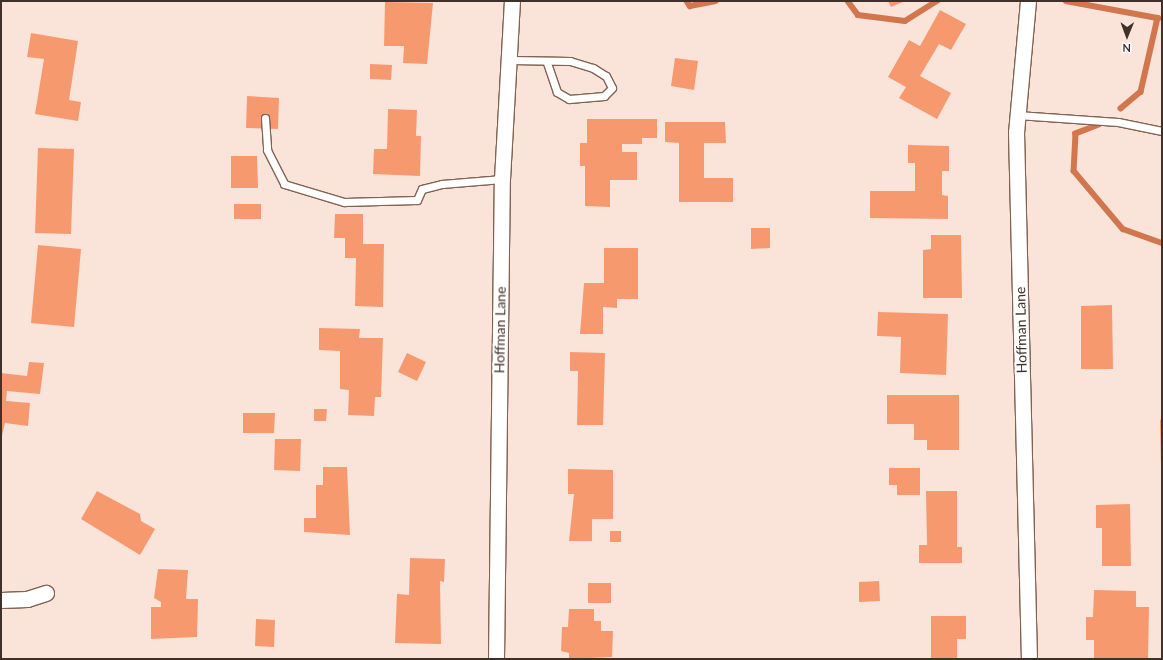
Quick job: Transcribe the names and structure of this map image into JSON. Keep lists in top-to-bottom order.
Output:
{
  "streets": {
    "street": ["Hoffman Lane"]
  },
  "north": "bottom"
}
